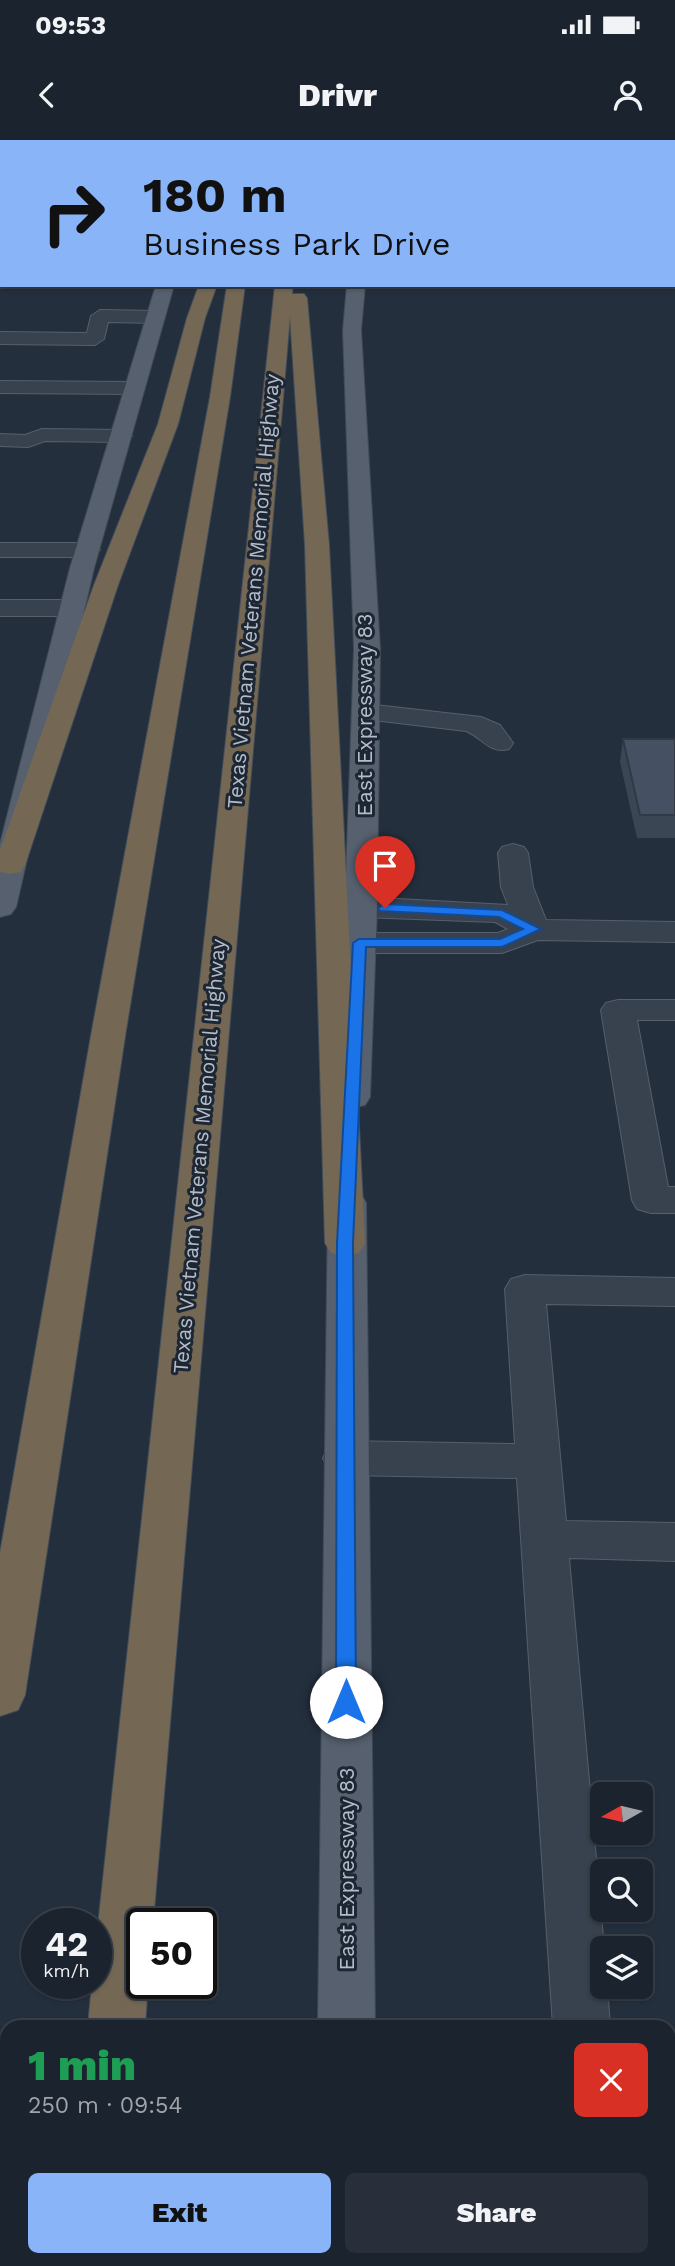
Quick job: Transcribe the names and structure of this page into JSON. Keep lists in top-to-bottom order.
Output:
{
  "streets": {
    "highway": ["Texas Vietnam Veterans Memorial Highway"],
    "main road": ["East Expressway 83"]
  },
  "north": "left",
  "page": {
    "status": "09:53",
    "header": "Drivr",
    "turn": ["180 m", "Business Park Drive"],
    "speed": "42 km/h",
    "limit": "50",
    "heading": ["1 min", "250 m · 09:54"],
    "buttons": ["Exit", "Share"]
  }
}
